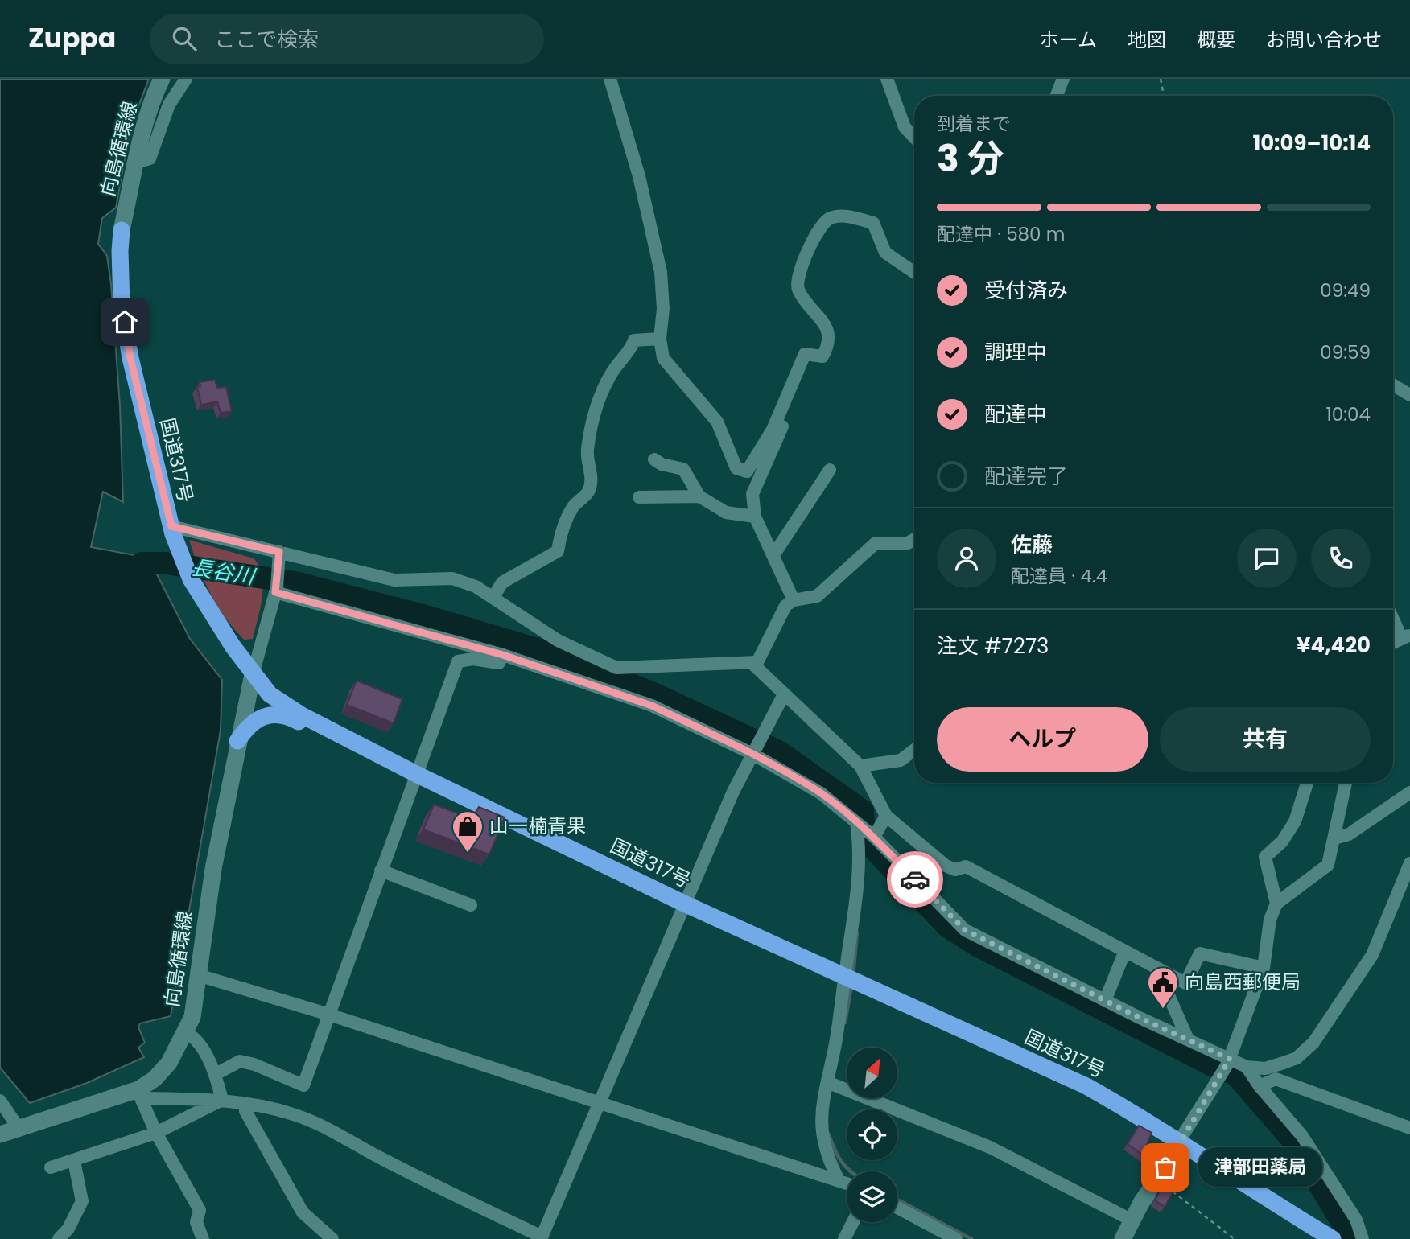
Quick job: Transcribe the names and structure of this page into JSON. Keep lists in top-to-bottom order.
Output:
{
  "streets": {
    "highway": ["国道317号"],
    "main road": ["向島循環線"]
  },
  "crossings": [
    ["向島循環線", "国道317号"]
  ],
  "water": ["長谷川"],
  "places": {
    "shop": ["山一楠青果"],
    "public building": ["向島西郵便局"],
    "other": ["津部田薬局"]
  },
  "north": "top right",
  "page": {
    "header": "Zuppa",
    "search": "ここで検索",
    "nav": [
      "ホーム",
      "地図",
      "概要",
      "お問い合わせ"
    ],
    "heading": ["3 分", "到着まで", "10:09–10:14"],
    "panel": [
      "佐藤",
      "配達員 · 4.4",
      "注文 #7273",
      "¥4,420"
    ],
    "bar": "配達中 · 580 m",
    "list": [
      ["受付済み", "09:49"],
      ["調理中", "09:59"],
      ["配達中", "10:04"],
      "配達完了"
    ],
    "buttons": ["ヘルプ", "共有"],
    "bubble": "津部田薬局"
  }
}
